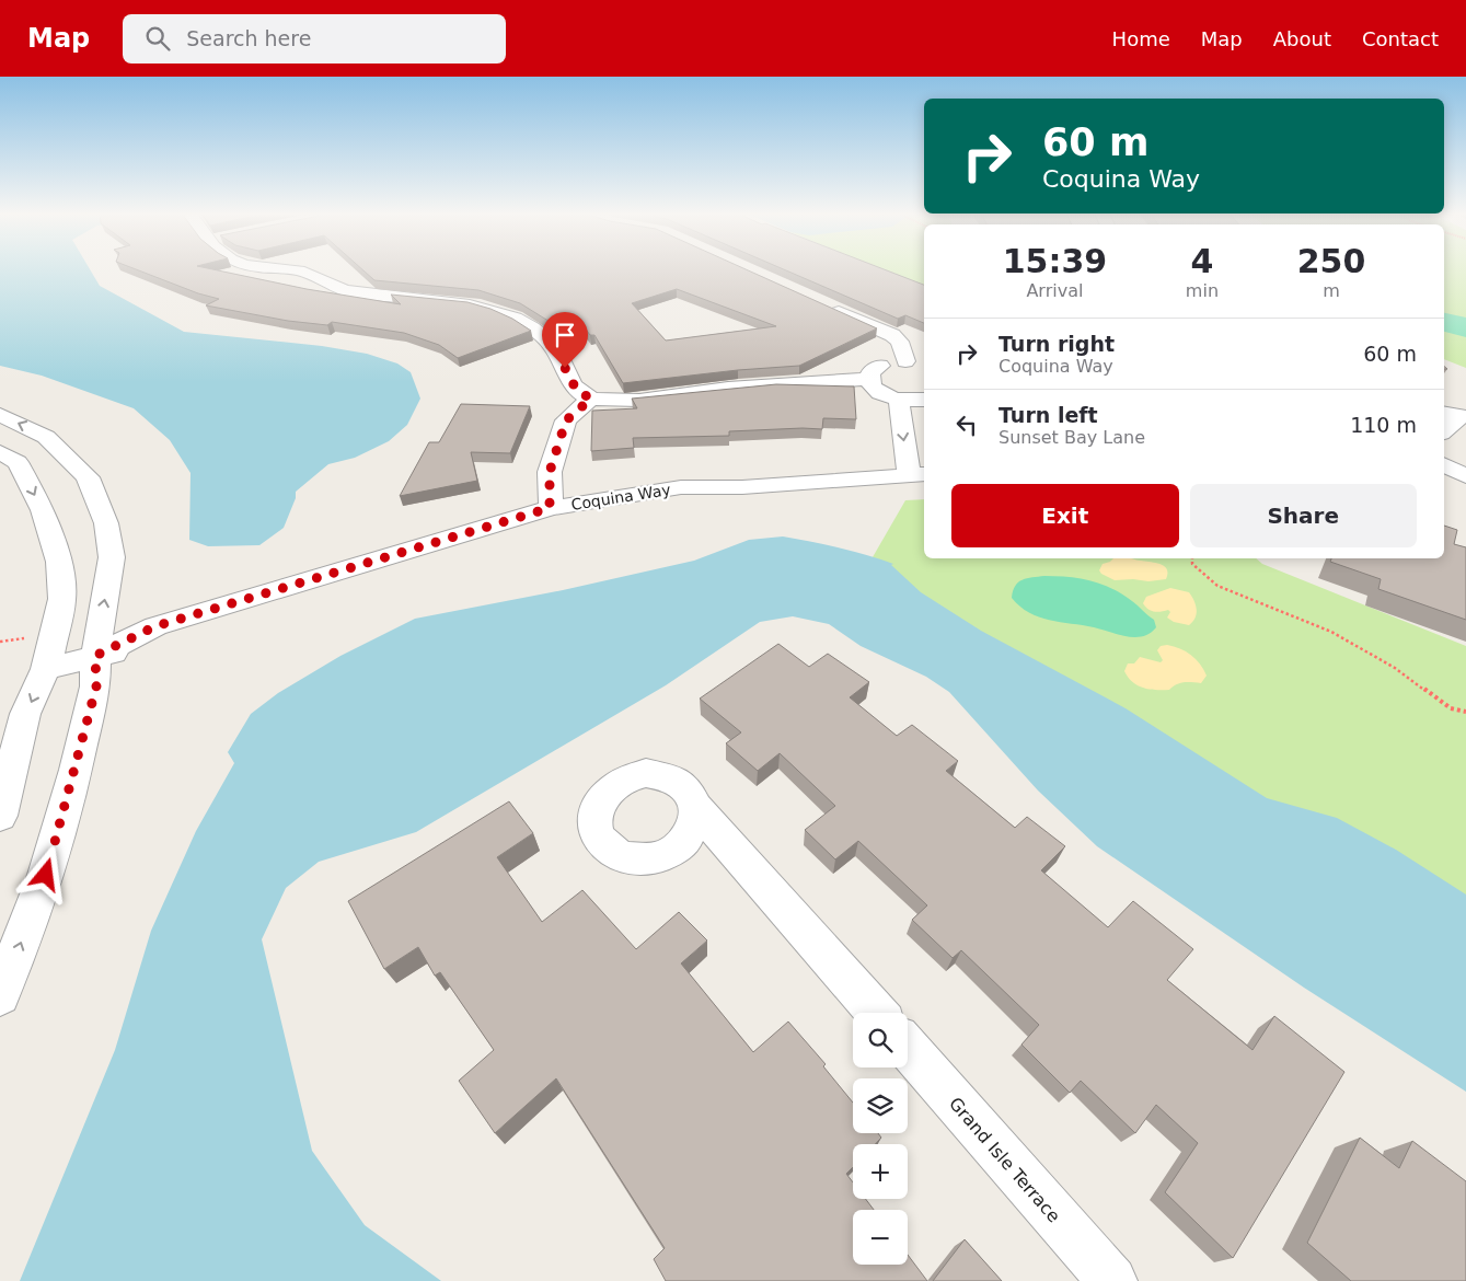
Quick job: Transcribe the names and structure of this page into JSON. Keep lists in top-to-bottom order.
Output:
{
  "streets": {
    "street": ["Coquina Way", "Grand Isle Terrace"]
  },
  "page": {
    "header": "Map",
    "search": "Search here",
    "nav": [
      "Home",
      "Map",
      "About",
      "Contact"
    ],
    "turn": ["60 m", "Coquina Way"],
    "eta": [
      "15:39",
      "Arrival",
      "4",
      "min",
      "250",
      "m"
    ],
    "list": [
      {
        "name": "Turn right",
        "note": "Coquina Way",
        "value": "60 m"
      },
      {
        "name": "Turn left",
        "note": "Sunset Bay Lane",
        "value": "110 m"
      }
    ],
    "buttons": ["Exit", "Share"],
    "map_buttons": ["+", "−"]
  }
}
